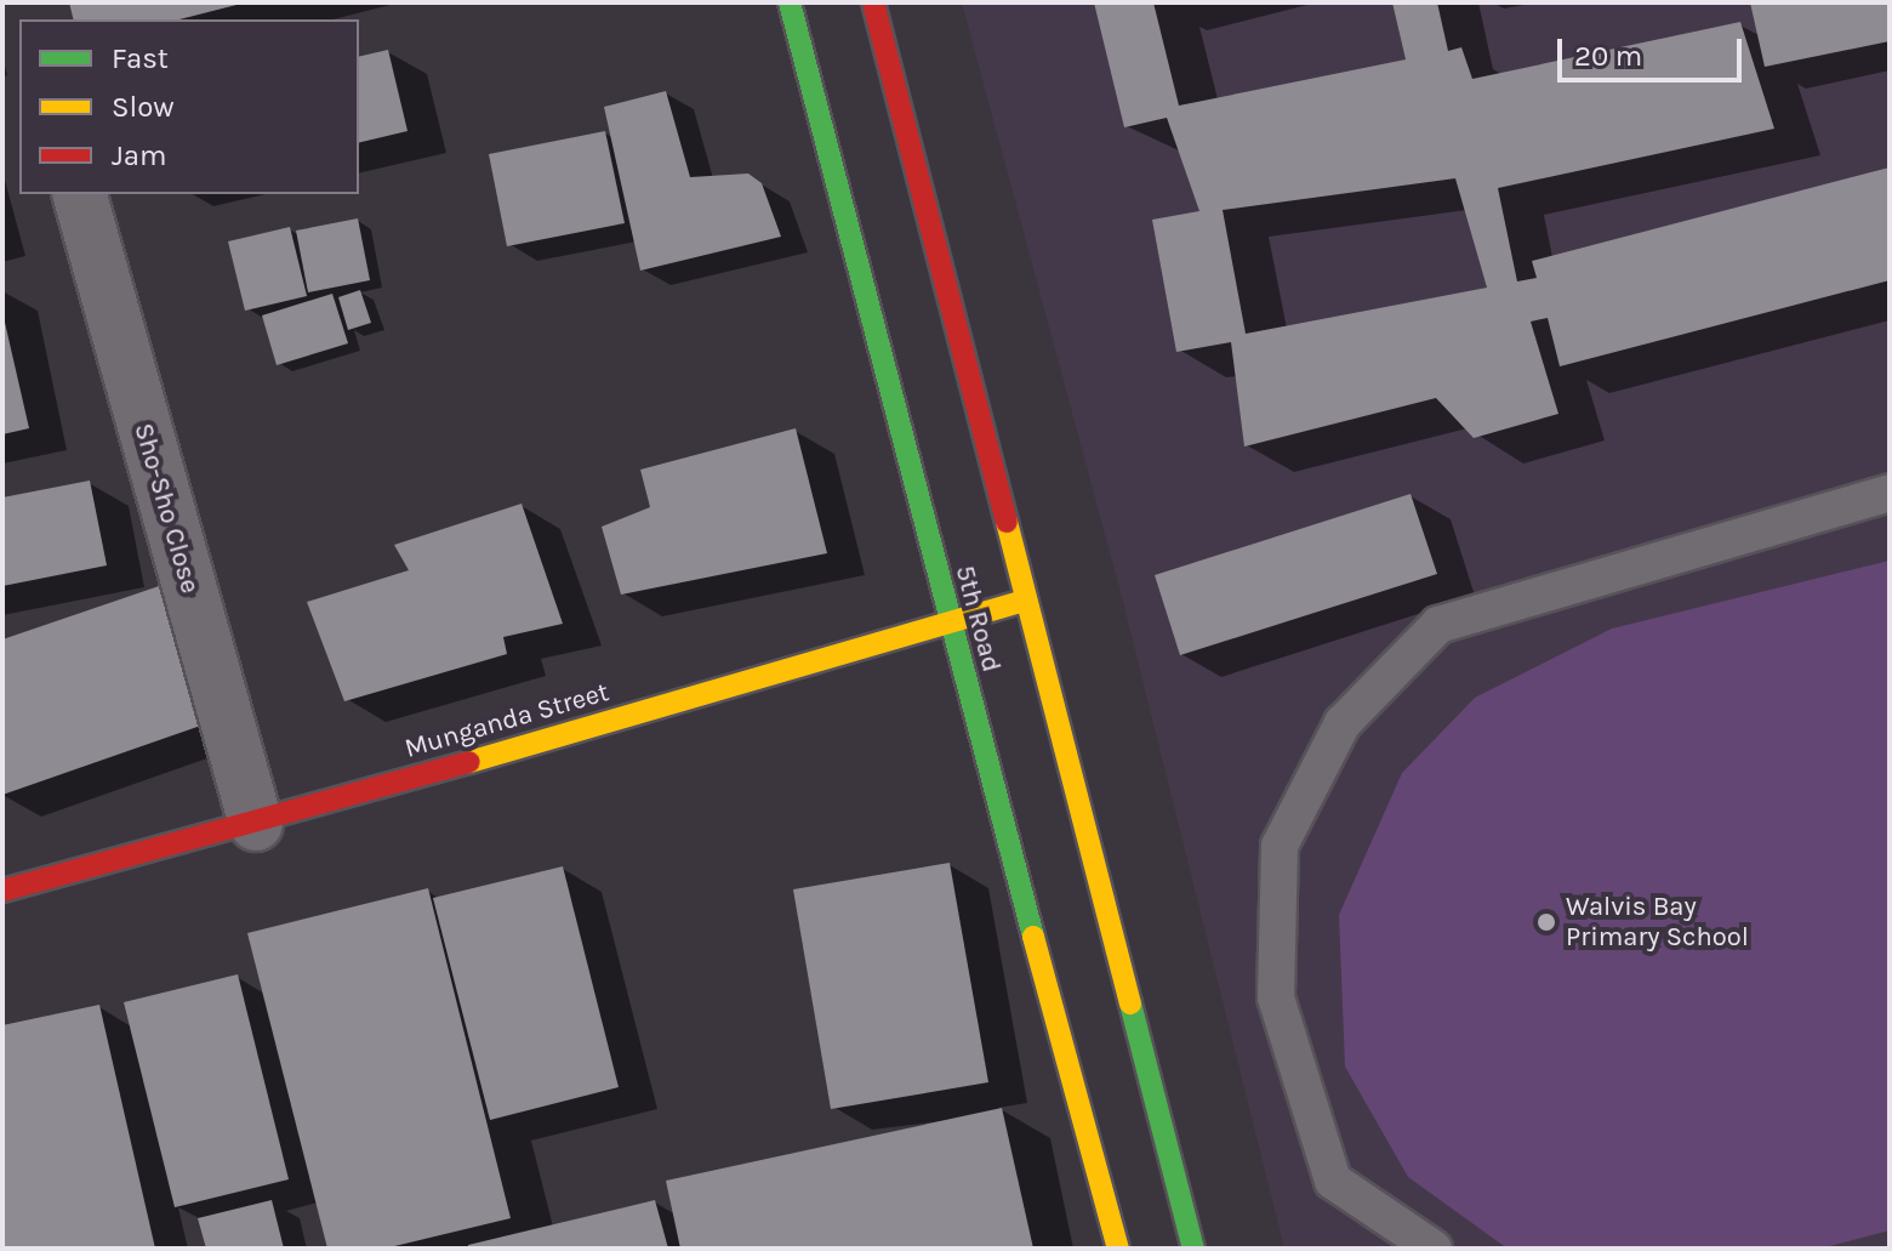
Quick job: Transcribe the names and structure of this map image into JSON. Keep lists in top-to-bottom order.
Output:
{
  "streets": {
    "main road": ["5th Road", "Munganda Street"],
    "street": ["Sho-Sho Close"]
  },
  "crossings": [
    ["Sho-Sho Close", "Munganda Street"],
    ["5th Road", "Munganda Street"]
  ],
  "places": ["Walvis Bay Primary School"],
  "legend": ["Fast", "Slow", "Jam"],
  "scale_bar": "20 m"
}
